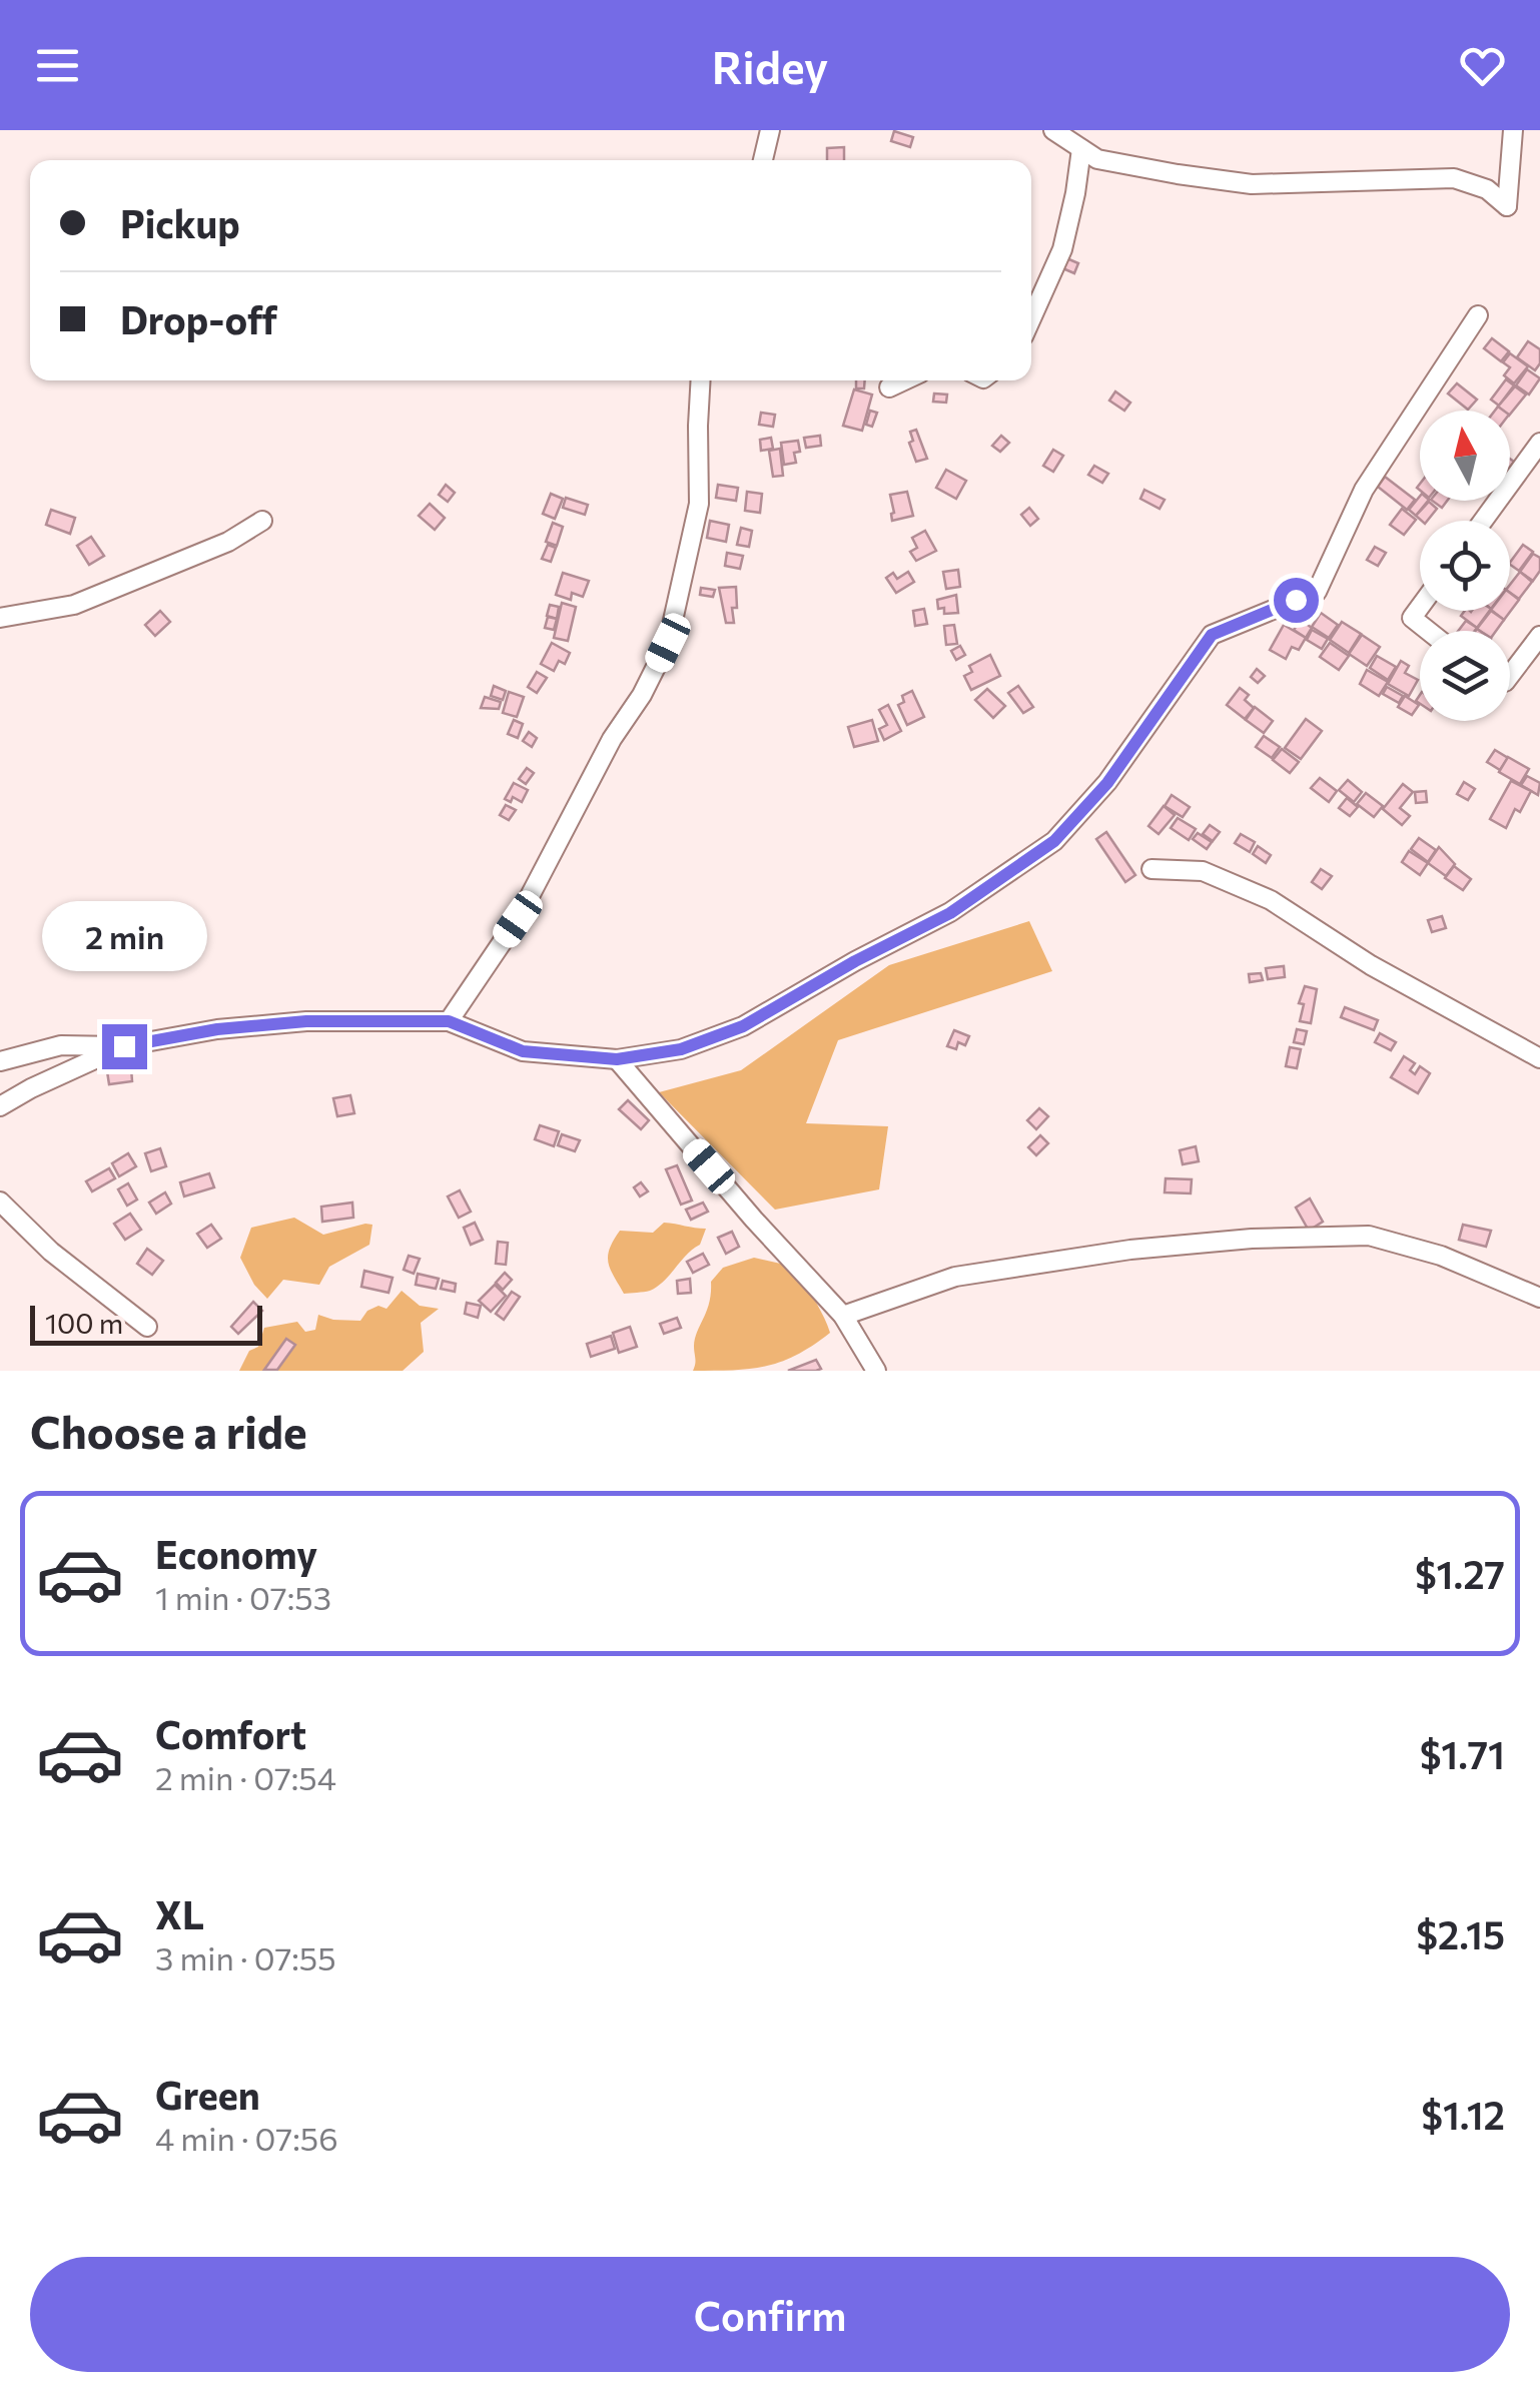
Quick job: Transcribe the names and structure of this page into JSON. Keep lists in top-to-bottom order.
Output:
{
  "scale_bar": "100 m",
  "north": "top",
  "page": {
    "header": "Ridey",
    "banner": ["Pickup", "Drop-off"],
    "bubble": "2 min",
    "scale": "100 m",
    "heading": "Choose a ride",
    "list": [
      {
        "name": "Economy",
        "note": "1 min · 07:53",
        "value": "$1.27"
      },
      {
        "name": "Comfort",
        "note": "2 min · 07:54",
        "value": "$1.71"
      },
      {
        "name": "XL",
        "note": "3 min · 07:55",
        "value": "$2.15"
      },
      {
        "name": "Green",
        "note": "4 min · 07:56",
        "value": "$1.12"
      }
    ],
    "buttons": "Confirm"
  }
}
